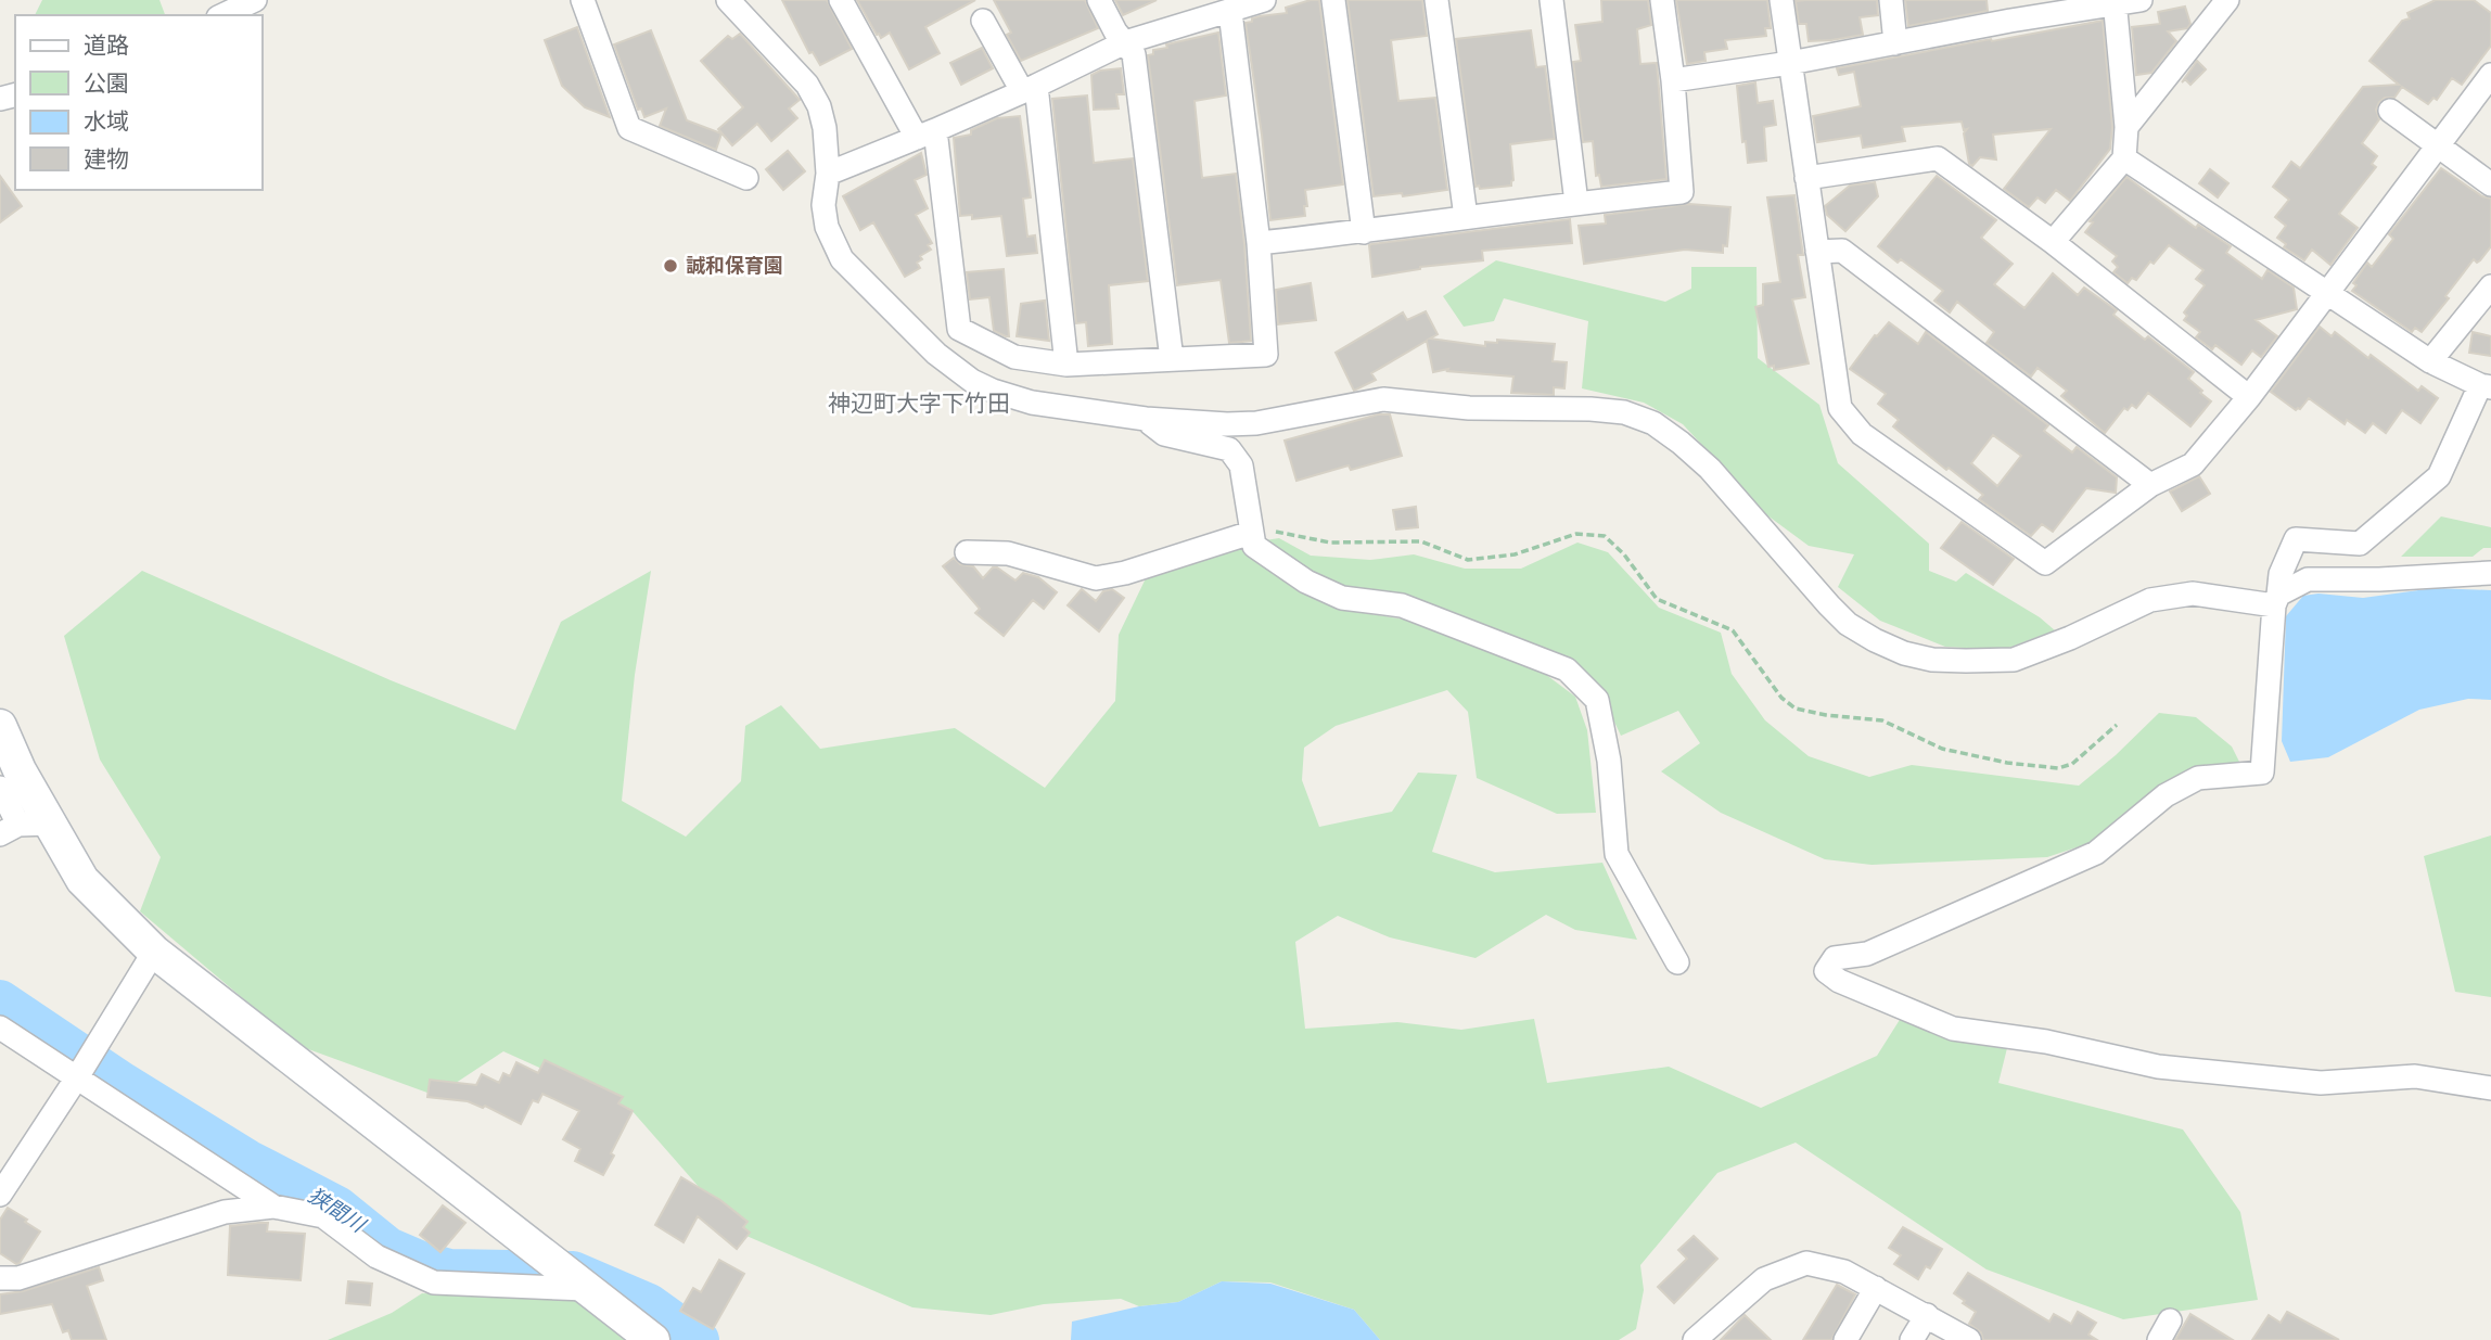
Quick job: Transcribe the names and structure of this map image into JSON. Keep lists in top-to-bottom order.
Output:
{
  "districts": ["神辺町大字下竹田"],
  "water": ["狭間川"],
  "places": ["誠和保育園"],
  "legend": [
    "道路",
    "公園",
    "水域",
    "建物"
  ]
}
